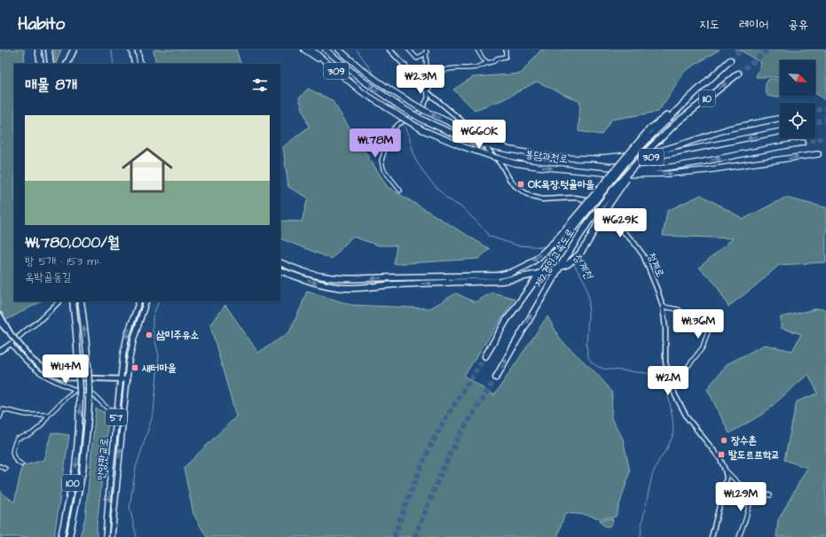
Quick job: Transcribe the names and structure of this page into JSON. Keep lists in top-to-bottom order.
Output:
{
  "streets": {
    "highway": [
      "309",
      "110",
      "봉담과천로",
      "제2경인고속도로",
      "100"
    ],
    "main road": ["57", "안양판교로"],
    "street": ["청계로"]
  },
  "water": ["청계천"],
  "places": {
    "transit": ["OK목장.텃골마을", "새터마을", "발도르프학교"],
    "other": ["삼미주유소", "장수촌"]
  },
  "north": "bottom right",
  "page": {
    "header": "Habito",
    "nav": ["지도", "레이어", "공유"],
    "heading": "매물 8개",
    "price": [
      "₩2.3M",
      "₩660K",
      "₩1.78M",
      "₩629K",
      "₩1.36M",
      "₩1.14M",
      "₩2M",
      "₩1.29M"
    ],
    "list": [
      {
        "name": "₩1,780,000/월",
        "note": "방 5개 · 153 m² · 옥박골동길"
      }
    ]
  }
}
